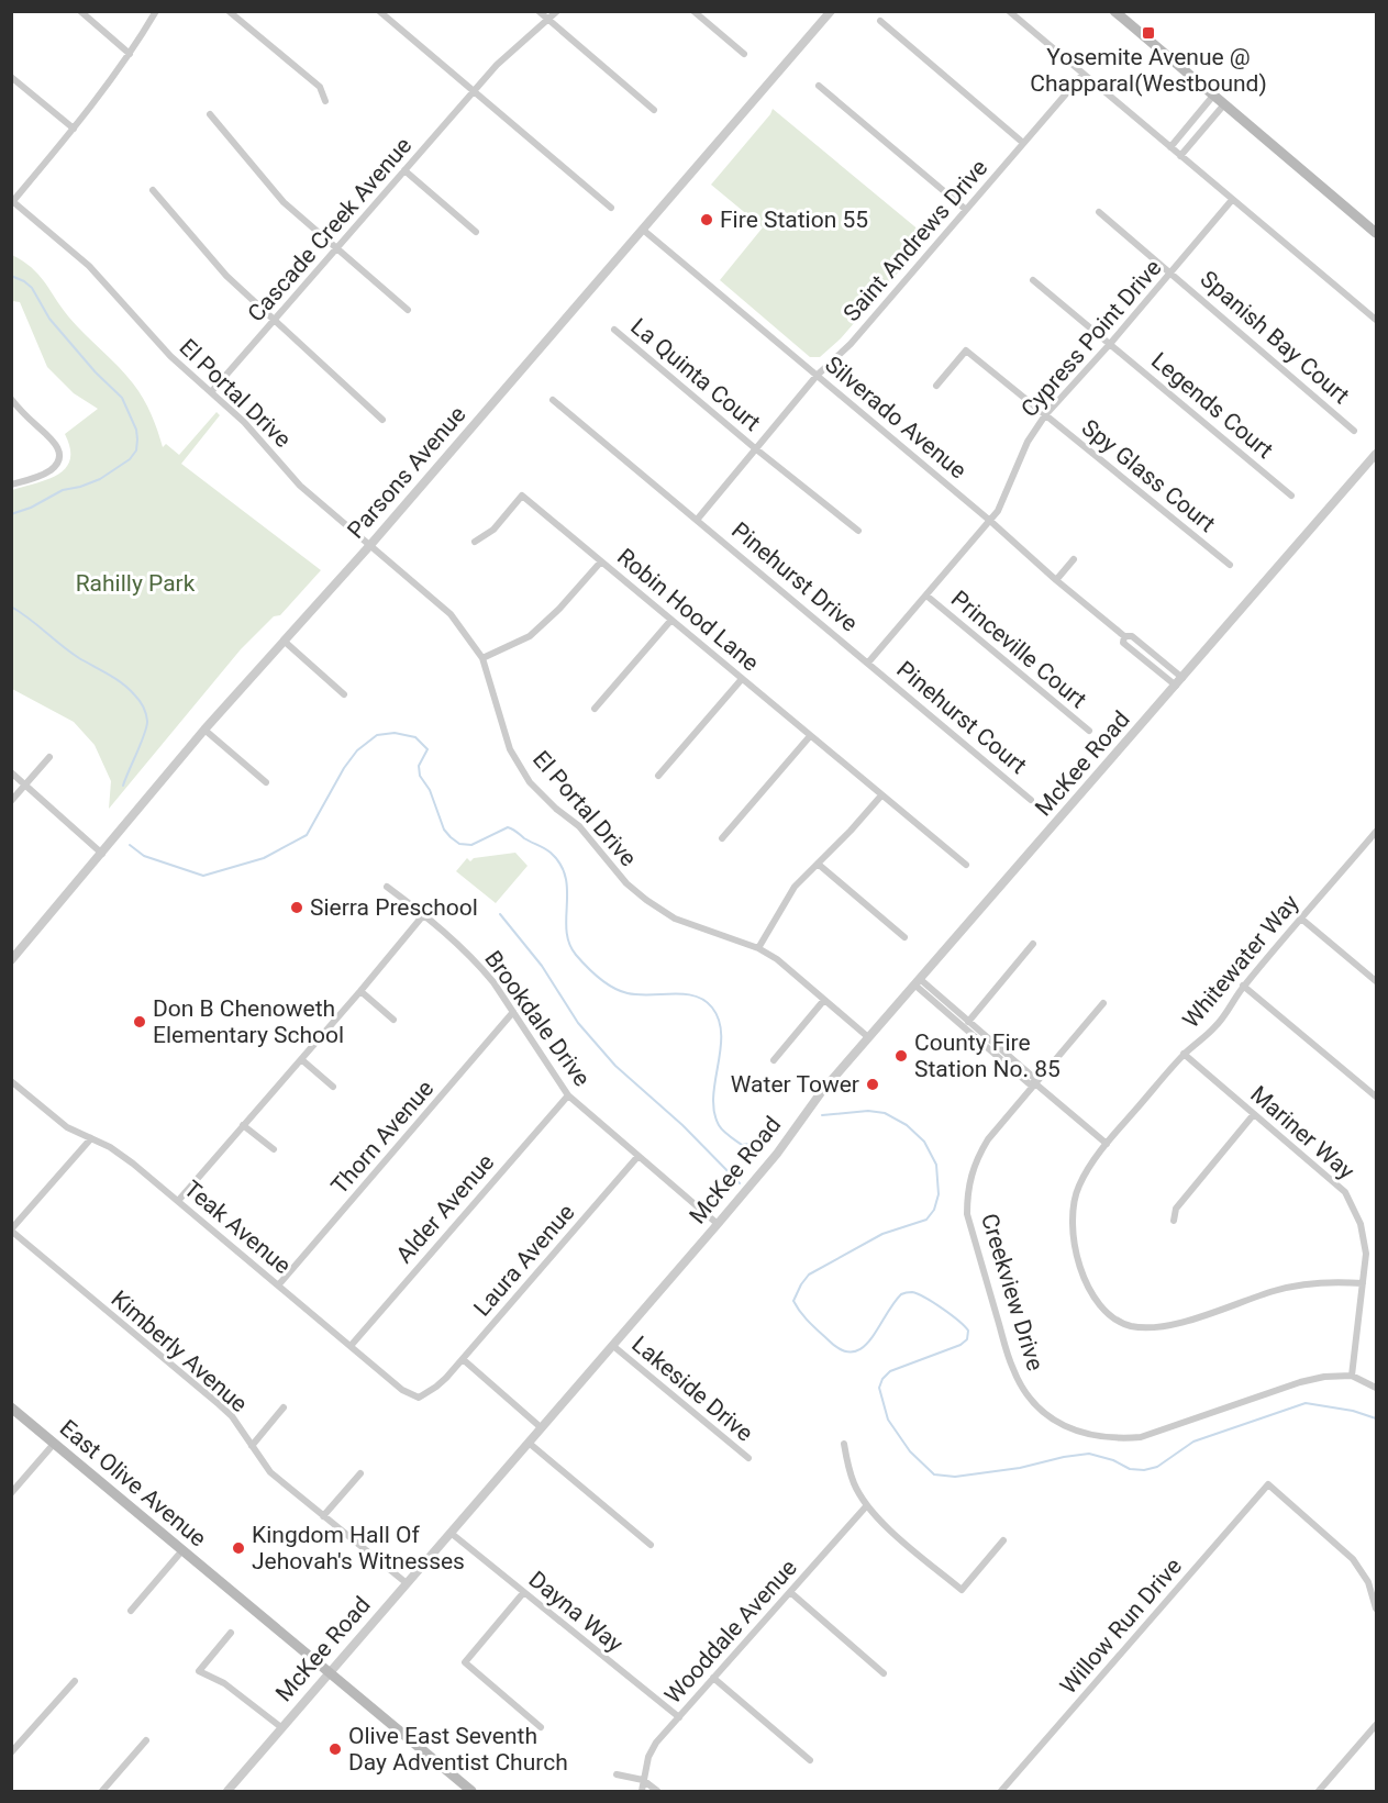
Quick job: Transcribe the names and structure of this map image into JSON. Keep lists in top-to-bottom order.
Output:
{
  "streets": {
    "main road": ["East Olive Avenue"],
    "street": [
      "Cascade Creek Avenue",
      "Saint Andrews Drive",
      "Spanish Bay Court",
      "Cypress Point Drive",
      "La Quinta Court",
      "El Portal Drive",
      "Legends Court",
      "Silverado Avenue",
      "Parsons Avenue",
      "Spy Glass Court",
      "Pinehurst Drive",
      "Robin Hood Lane",
      "Princeville Court",
      "Pinehurst Court",
      "McKee Road",
      "Whitewater Way",
      "Brookdale Drive",
      "Mariner Way",
      "Thorn Avenue",
      "Alder Avenue",
      "Teak Avenue",
      "Laura Avenue",
      "Creekview Drive",
      "Kimberly Avenue",
      "Lakeside Drive",
      "Dayna Way",
      "Willow Run Drive",
      "Wooddale Avenue"
    ]
  },
  "crossings": [
    ["Cascade Creek Avenue", "El Portal Drive"],
    ["Saint Andrews Drive", "La Quinta Court"],
    ["Saint Andrews Drive", "Silverado Avenue"],
    ["Saint Andrews Drive", "Pinehurst Drive"],
    ["Spanish Bay Court", "Cypress Point Drive"],
    ["Cypress Point Drive", "Legends Court"],
    ["Cypress Point Drive", "Silverado Avenue"],
    ["Cypress Point Drive", "Spy Glass Court"],
    ["Cypress Point Drive", "Pinehurst Drive"],
    ["Cypress Point Drive", "Princeville Court"],
    ["Cypress Point Drive", "Pinehurst Court"],
    ["El Portal Drive", "Parsons Avenue"],
    ["El Portal Drive", "McKee Road"],
    ["Silverado Avenue", "Parsons Avenue"],
    ["Silverado Avenue", "McKee Road"],
    ["Pinehurst Drive", "Pinehurst Court"],
    ["McKee Road", "Brookdale Drive"],
    ["McKee Road", "Kimberly Avenue"],
    ["McKee Road", "Lakeside Drive"],
    ["McKee Road", "East Olive Avenue"],
    ["McKee Road", "Dayna Way"],
    ["Whitewater Way", "Mariner Way"],
    ["Brookdale Drive", "Thorn Avenue"],
    ["Brookdale Drive", "Alder Avenue"],
    ["Brookdale Drive", "Laura Avenue"],
    ["Mariner Way", "Creekview Drive"],
    ["Thorn Avenue", "Teak Avenue"],
    ["Alder Avenue", "Teak Avenue"],
    ["Teak Avenue", "Laura Avenue"],
    ["Dayna Way", "Wooddale Avenue"]
  ],
  "parks": ["Rahilly Park"],
  "places": {
    "transit": ["Yosemite Avenue @ Chapparal(Westbound)"],
    "other": [
      "Fire Station 55",
      "Sierra Preschool",
      "Don B Chenoweth Elementary School",
      "County Fire Station No. 85",
      "Water Tower",
      "Kingdom Hall Of Jehovah's Witnesses",
      "Olive East Seventh Day Adventist Church"
    ]
  }
}
